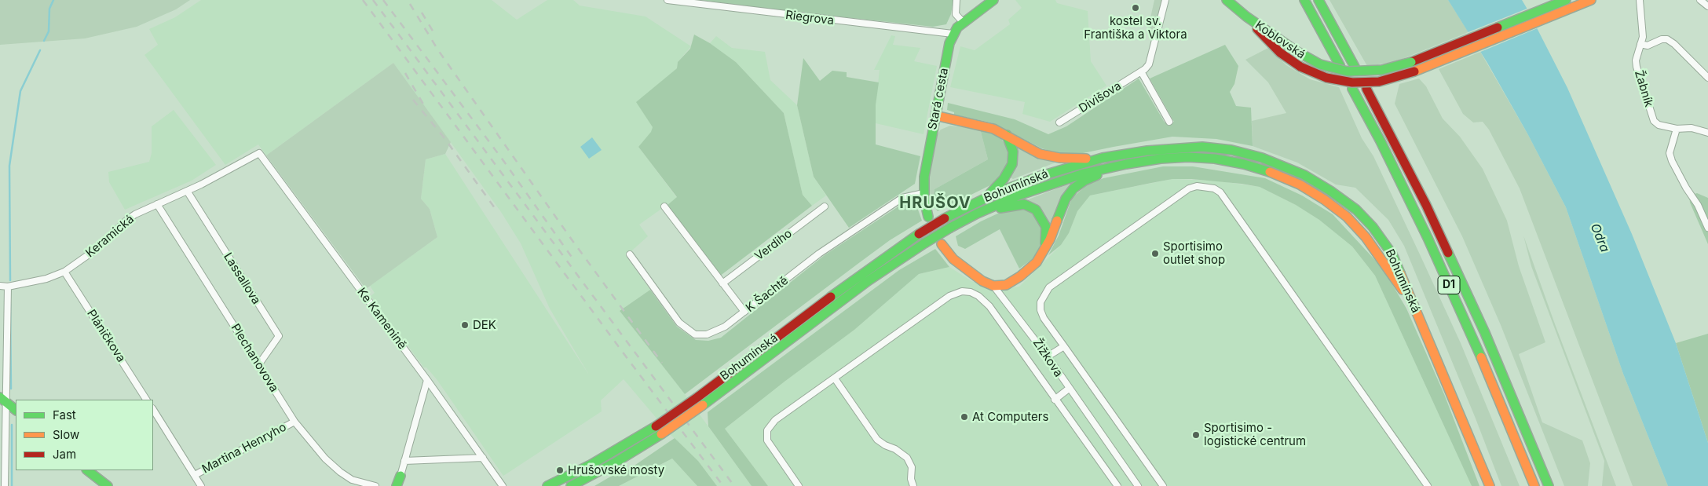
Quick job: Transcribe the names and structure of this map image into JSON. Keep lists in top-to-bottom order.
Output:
{
  "streets": {
    "main road": [
      "Koblovská",
      "Stará cesta",
      "Bohumínská",
      "D1",
      "Žižkova"
    ],
    "street": [
      "Riegrova",
      "Žabník",
      "Divišova",
      "Keramická",
      "Verdiho",
      "Lassallova",
      "K Šachtě",
      "Ke Kamenině",
      "Pláničkova",
      "Plechanovova",
      "Martina Henryho"
    ]
  },
  "crossings": [
    ["Riegrova", "Stará cesta"],
    ["Stará cesta", "K Šachtě"],
    ["Keramická", "Lassallova"],
    ["Keramická", "Ke Kamenině"],
    ["Keramická", "Pláničkova"],
    ["Keramická", "Plechanovova"],
    ["Lassallova", "Plechanovova"],
    ["Plechanovova", "Martina Henryho"]
  ],
  "districts": ["HRUŠOV"],
  "water": ["Odra"],
  "places": [
    "kostel sv. Františka a Viktora",
    "Sportisimo outlet shop",
    "DEK",
    "At Computers",
    "Sportisimo - logistické centrum",
    "Hrušovské mosty"
  ],
  "legend": ["Fast", "Slow", "Jam"]
}
